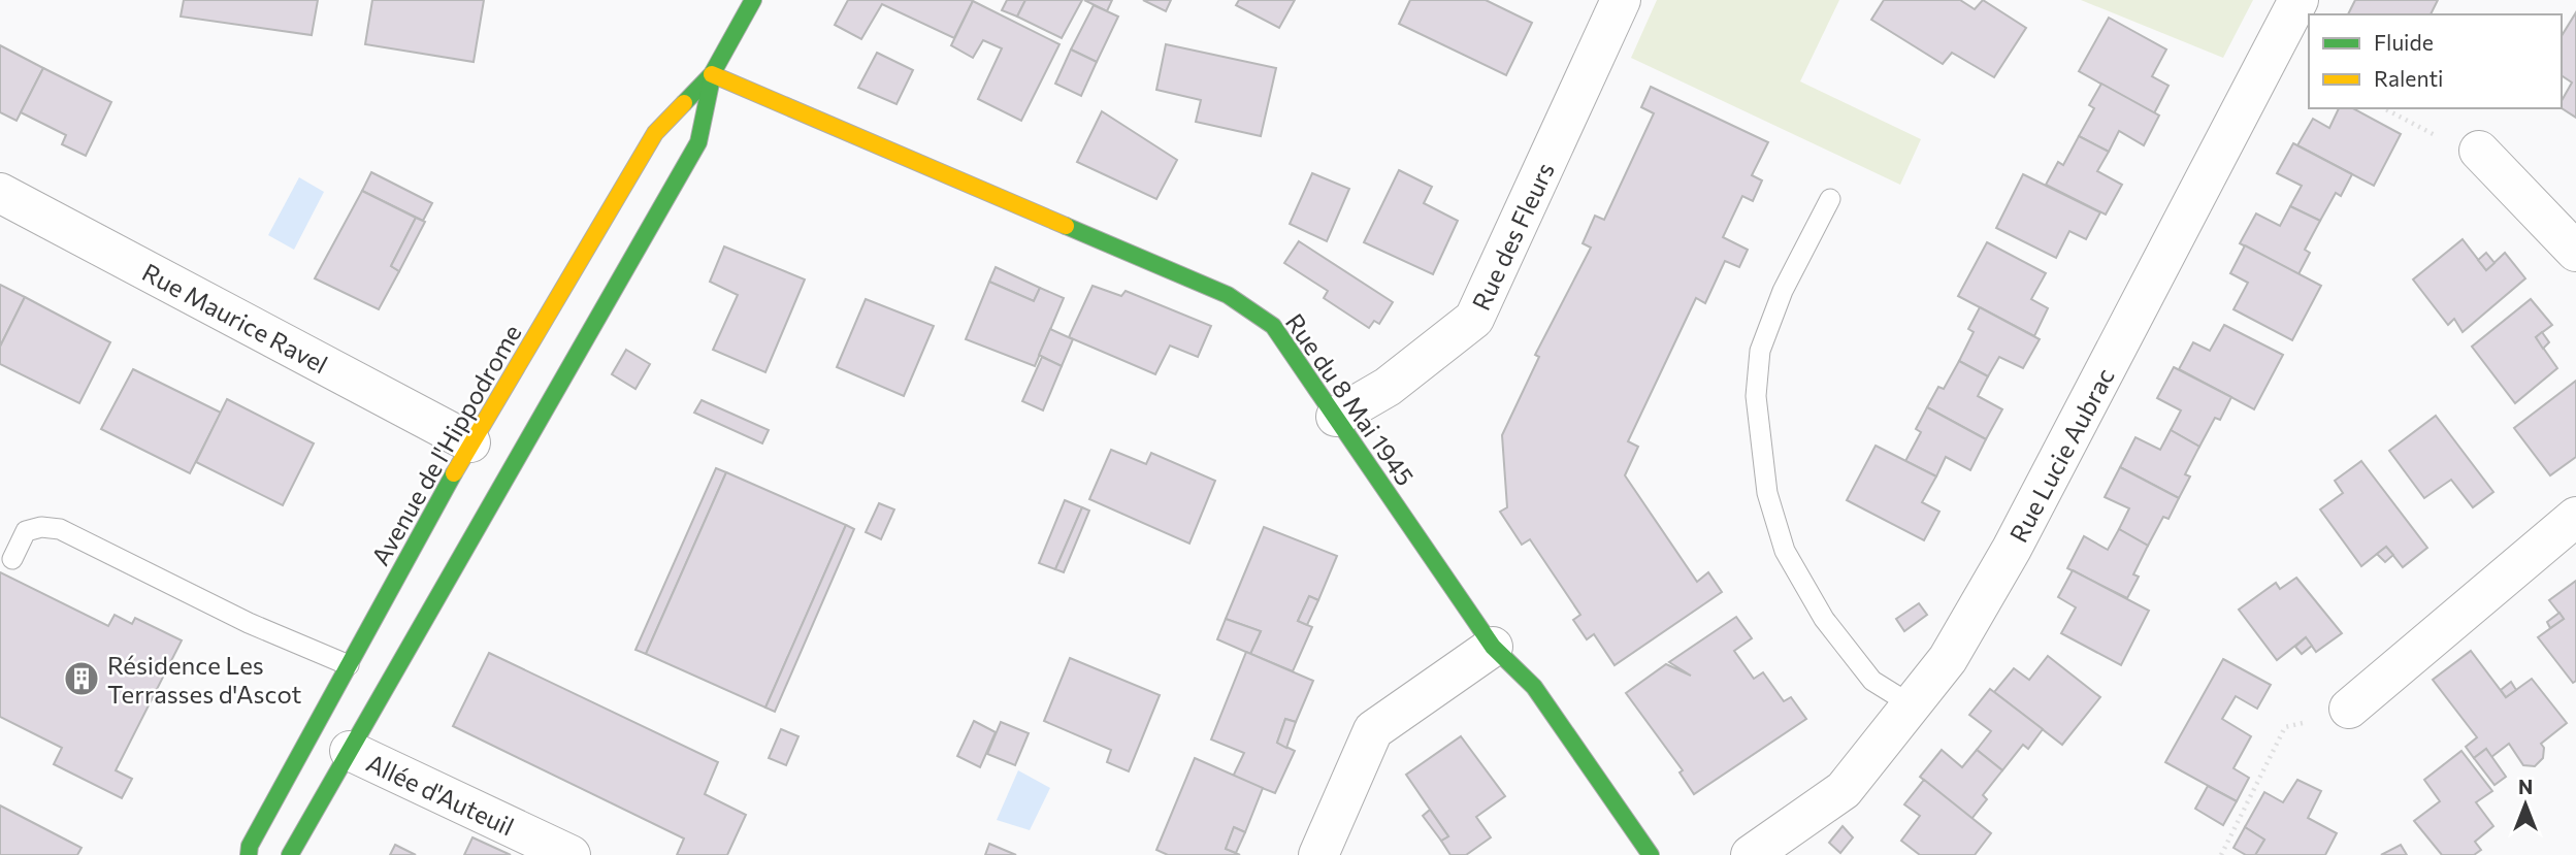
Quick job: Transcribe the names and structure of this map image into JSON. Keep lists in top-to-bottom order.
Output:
{
  "streets": {
    "street": [
      "Rue des Fleurs",
      "Rue Maurice Ravel",
      "Rue du 8 Mai 1945",
      "Avenue de l'Hippodrome",
      "Rue Lucie Aubrac",
      "Allée d'Auteuil"
    ]
  },
  "crossings": [
    ["Rue des Fleurs", "Rue du 8 Mai 1945"],
    ["Rue Maurice Ravel", "Avenue de l'Hippodrome"],
    ["Rue du 8 Mai 1945", "Avenue de l'Hippodrome"]
  ],
  "places": {
    "building": ["Résidence Les Terrasses d'Ascot"]
  },
  "legend": ["Fluide", "Ralenti"],
  "north": "top"
}
